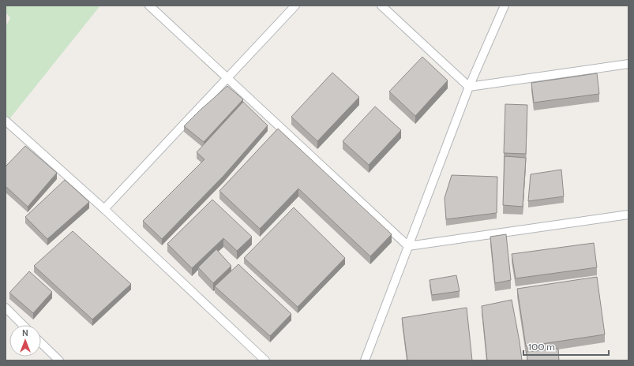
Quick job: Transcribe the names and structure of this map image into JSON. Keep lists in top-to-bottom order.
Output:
{
  "scale_bar": "100 m",
  "north": "top"
}
